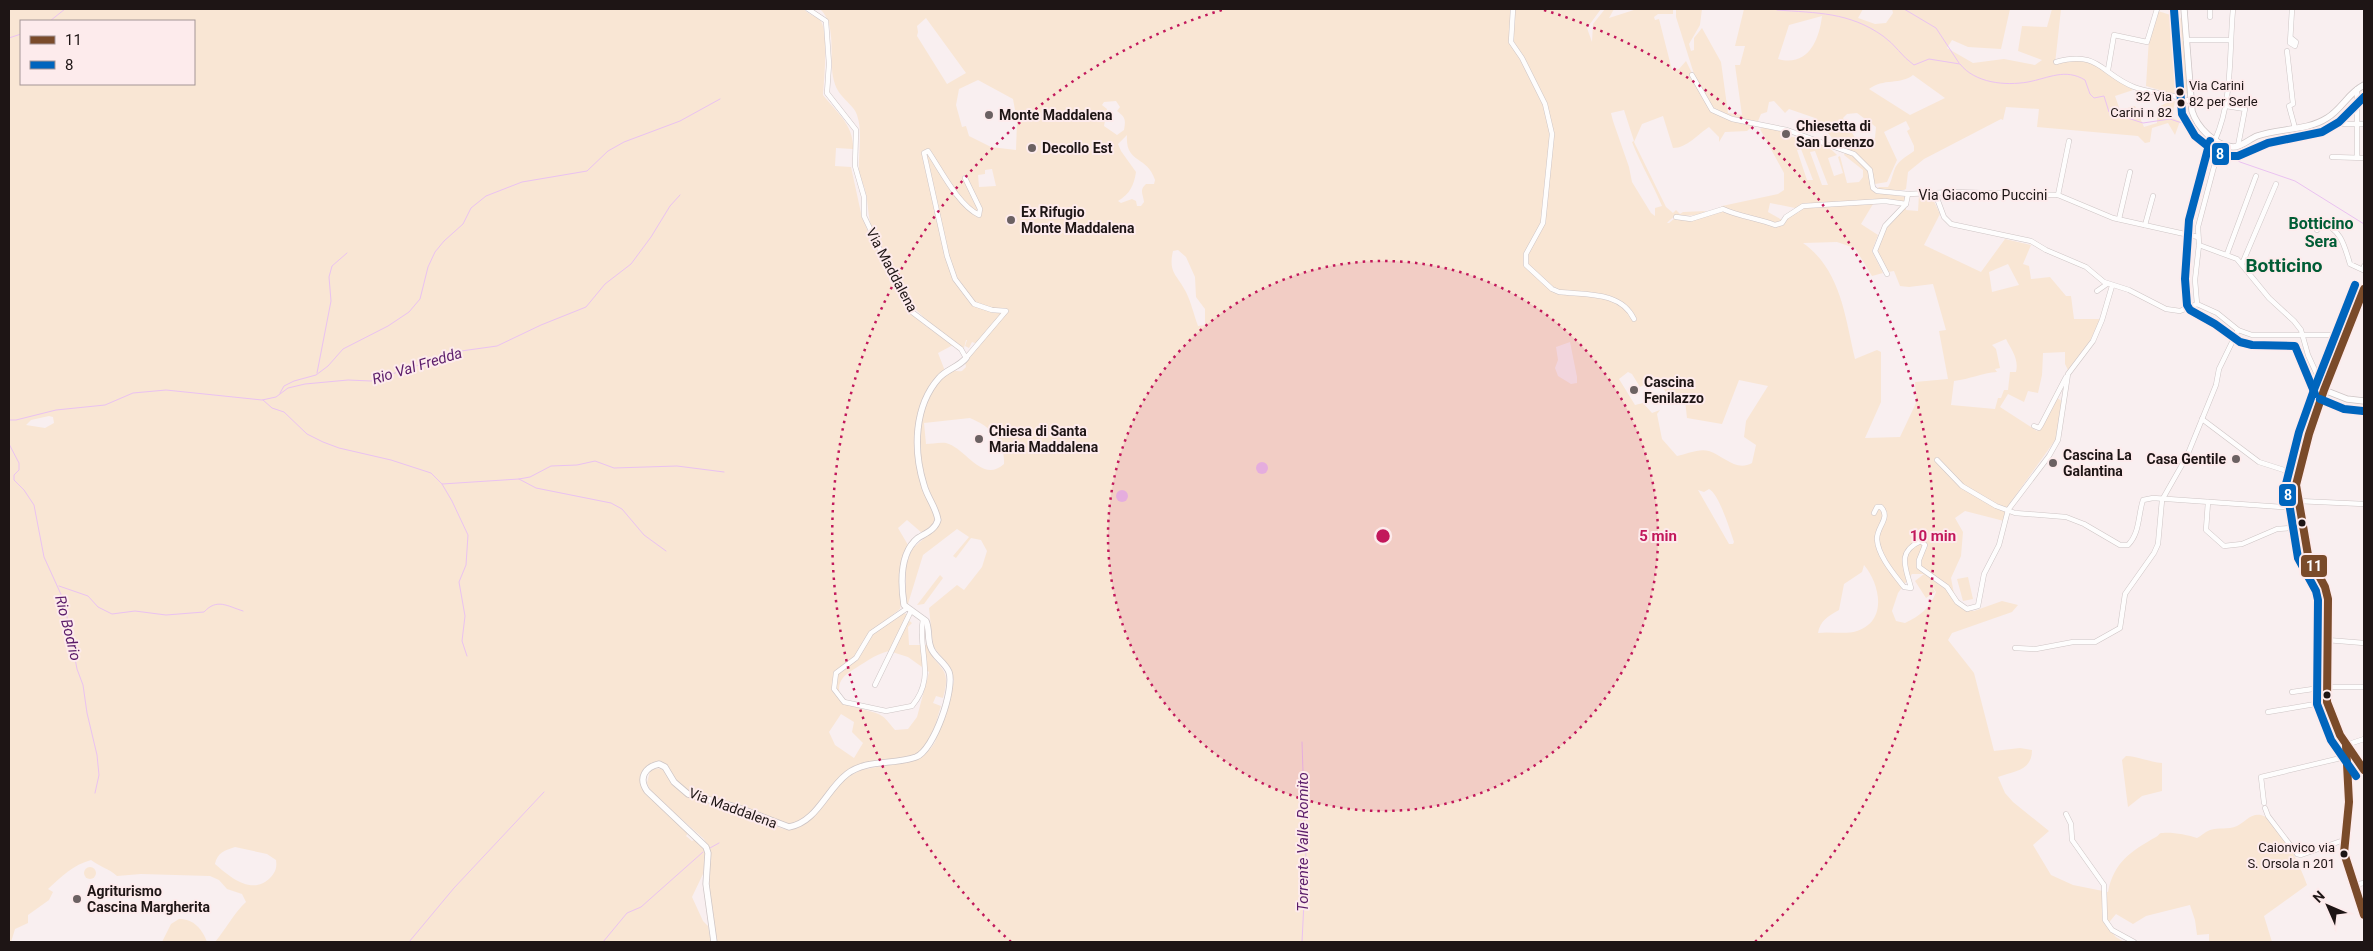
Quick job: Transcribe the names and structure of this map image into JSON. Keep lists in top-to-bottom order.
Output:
{
  "streets": {
    "street": ["Via Giacomo Puccini", "Via Maddalena"]
  },
  "districts": ["Botticino Sera", "Botticino"],
  "water": ["Rio Val Fredda", "Rio Bodrio", "Torrente Valle Romito"],
  "places": [
    "Via Carini 82 per Serle",
    "32 Via Carini n 82",
    "Monte Maddalena",
    "Chiesetta di San Lorenzo",
    "Decollo Est",
    "Ex Rifugio Monte Maddalena",
    "Cascina Fenilazzo",
    "Chiesa di Santa Maria Maddalena",
    "Casa Gentile",
    "Cascina La Galantina",
    "Caionvico via S. Orsola n 201",
    "Agriturismo Cascina Margherita"
  ],
  "lines": ["transit line 8", "transit line 11"],
  "legend": ["11", "8"],
  "north": "top left",
  "rings": ["5 min", "10 min"]
}
